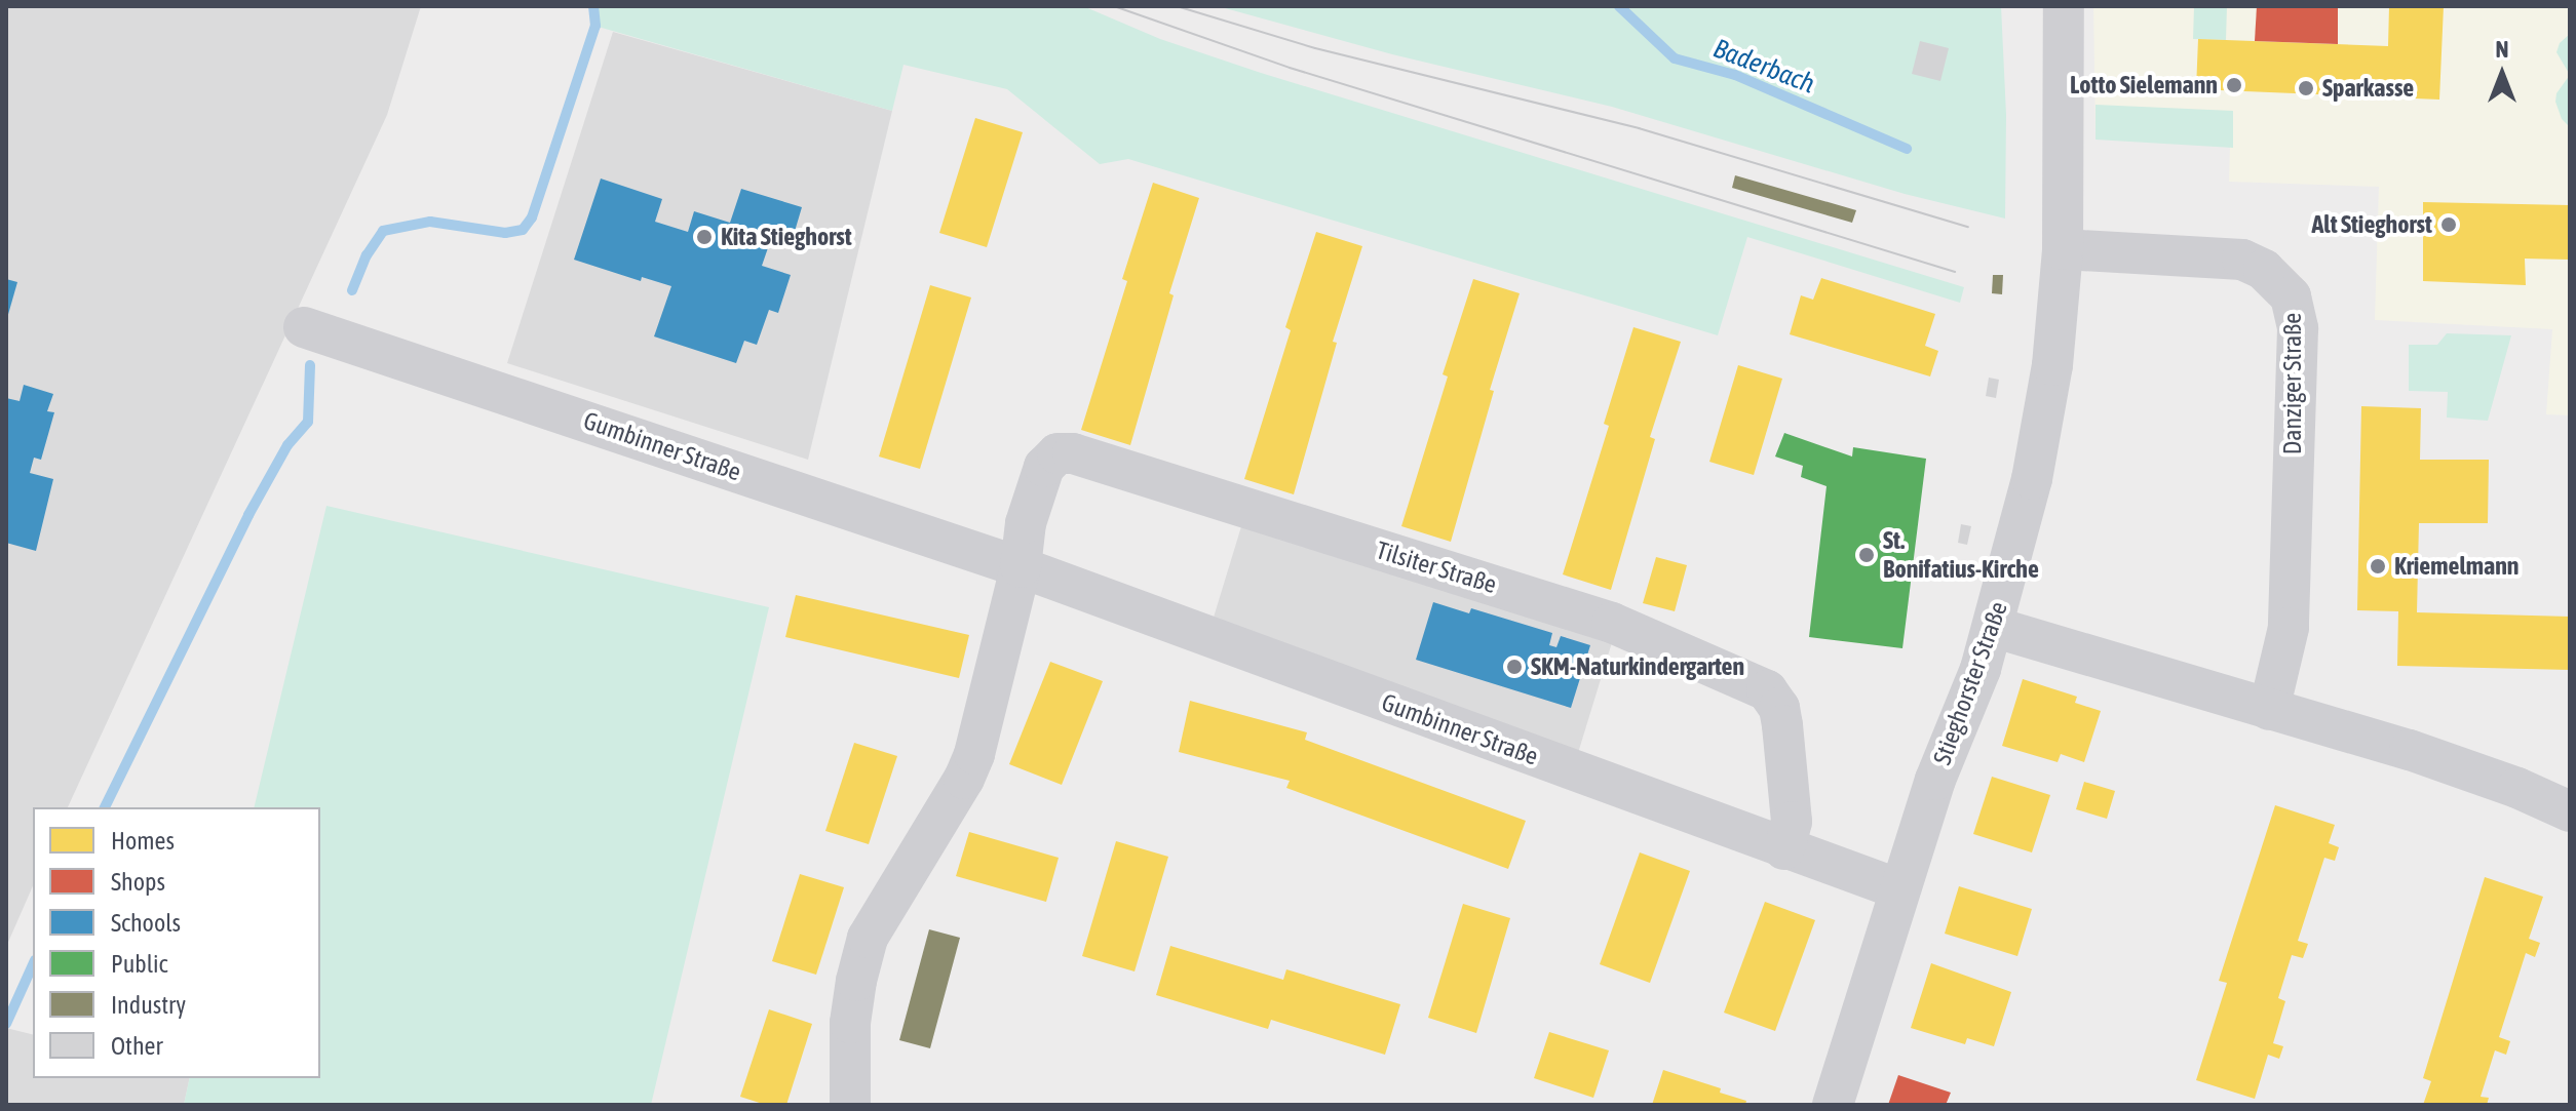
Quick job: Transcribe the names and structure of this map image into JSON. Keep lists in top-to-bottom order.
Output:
{
  "streets": {
    "street": [
      "Danziger Straße",
      "Gumbinner Straße",
      "Tilsiter Straße",
      "Stieghorster Straße"
    ]
  },
  "crossings": [
    ["Danziger Straße", "Stieghorster Straße"],
    ["Gumbinner Straße", "Tilsiter Straße"],
    ["Gumbinner Straße", "Stieghorster Straße"]
  ],
  "water": ["Baderbach"],
  "places": [
    "Lotto Sielemann",
    "Sparkasse",
    "Alt Stieghorst",
    "Kita Stieghorst",
    "St. Bonifatius-Kirche",
    "Kriemelmann",
    "SKM-Naturkindergarten"
  ],
  "legend": [
    "Homes",
    "Shops",
    "Schools",
    "Public",
    "Industry",
    "Other"
  ],
  "north": "top"
}
